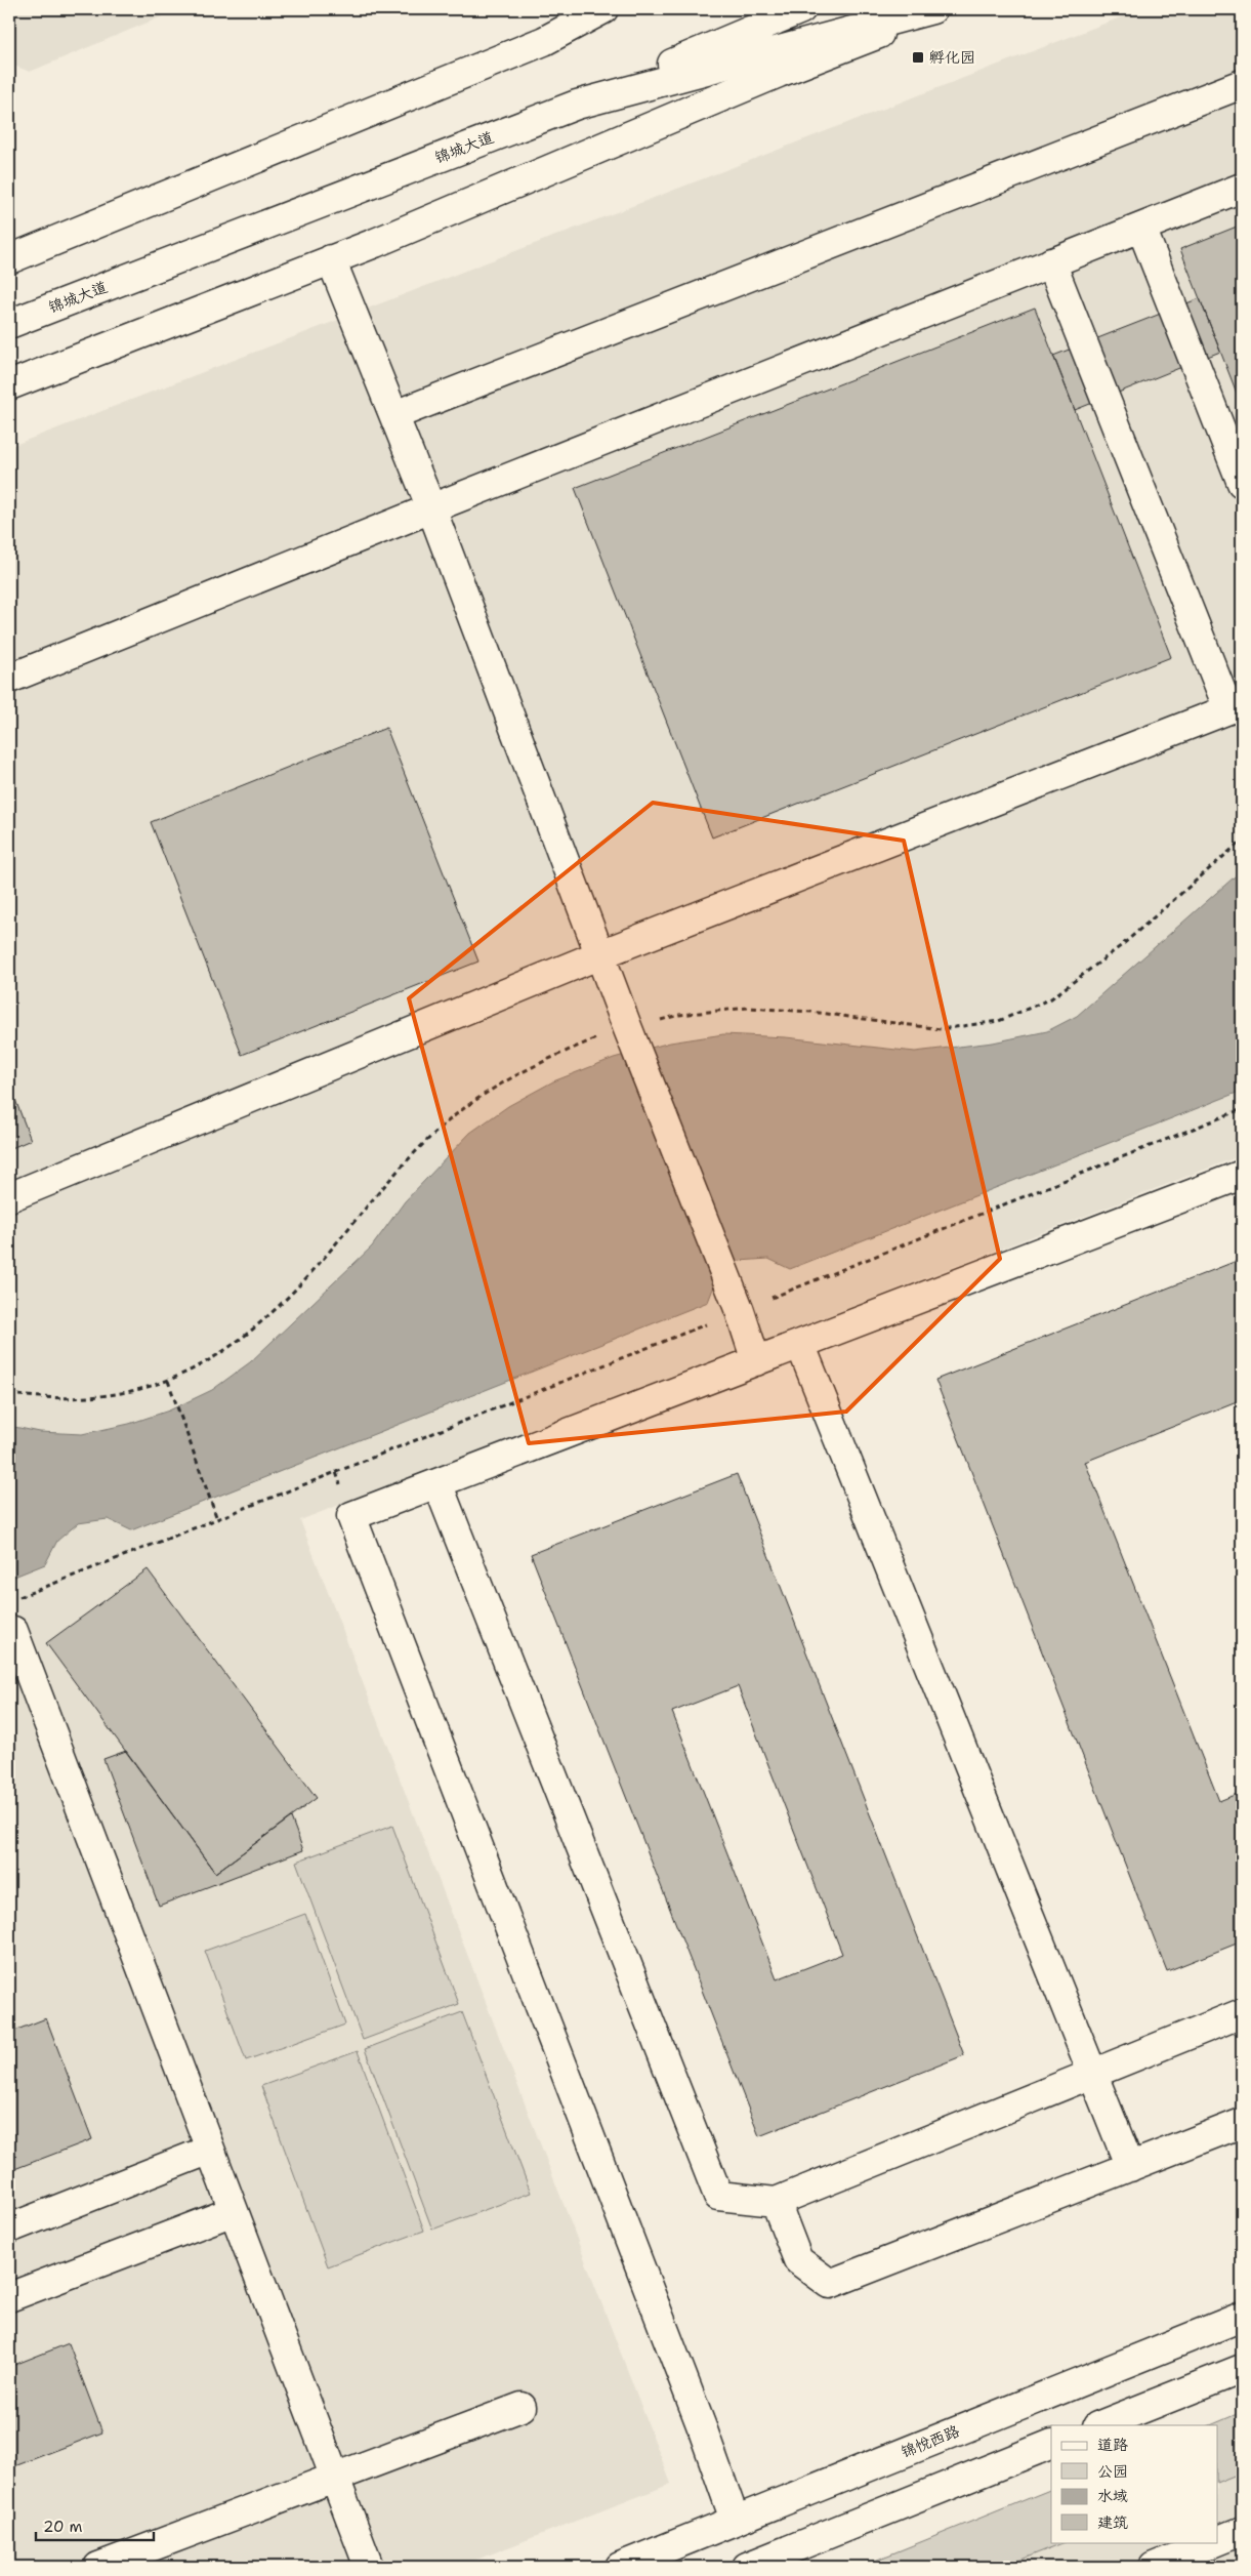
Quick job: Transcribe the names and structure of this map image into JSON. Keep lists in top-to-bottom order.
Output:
{
  "streets": {
    "street": ["锦城大道", "锦悦西路"]
  },
  "places": {
    "transit": ["孵化园"]
  },
  "legend": [
    "道路",
    "公园",
    "水域",
    "建筑"
  ],
  "scale_bar": "20 m"
}
